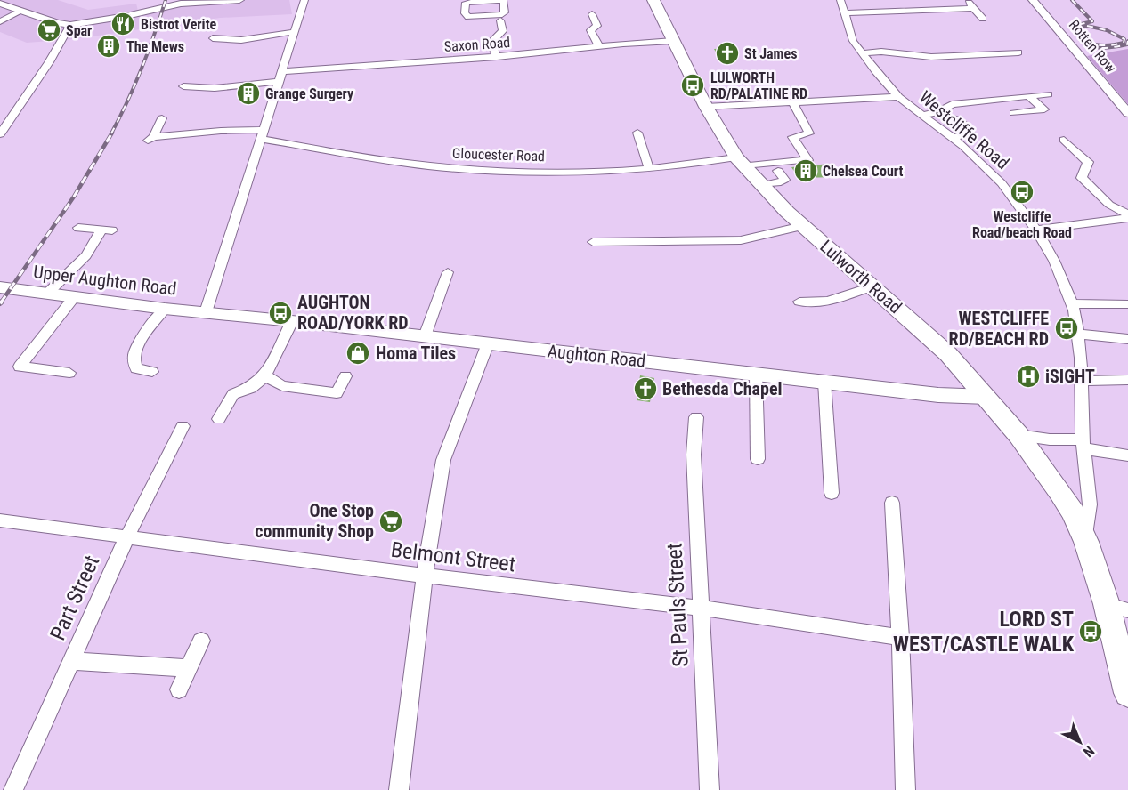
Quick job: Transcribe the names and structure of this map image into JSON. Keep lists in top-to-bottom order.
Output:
{
  "streets": {
    "highway": ["Lulworth Road"],
    "main road": ["Upper Aughton Road", "Aughton Road"],
    "street": [
      "Saxon Road",
      "Rotten Row",
      "Westcliffe Road",
      "Gloucester Road",
      "Belmont Street",
      "Part Street",
      "St Pauls Street"
    ]
  },
  "crossings": [
    ["Saxon Road", "Lulworth Road"],
    ["Westcliffe Road", "Lulworth Road"],
    ["Gloucester Road", "Lulworth Road"],
    ["Lulworth Road", "Aughton Road"],
    ["Upper Aughton Road", "Aughton Road"],
    ["Belmont Street", "Part Street"],
    ["Belmont Street", "St Pauls Street"]
  ],
  "places": {
    "restaurant": ["Bistrot Verite"],
    "supermarket": ["Spar", "One Stop community Shop"],
    "building": ["The Mews", "Grange Surgery", "Chelsea Court"],
    "church": ["St James", "Bethesda Chapel"],
    "bus stop": [
      "LULWORTH RD/PALATINE RD",
      "Westcliffe Road/beach Road",
      "AUGHTON ROAD/YORK RD",
      "WESTCLIFFE RD/BEACH RD",
      "LORD ST WEST/CASTLE WALK"
    ],
    "shop": ["Homa Tiles"],
    "hospital": ["iSIGHT"]
  },
  "north": "bottom right"
}
